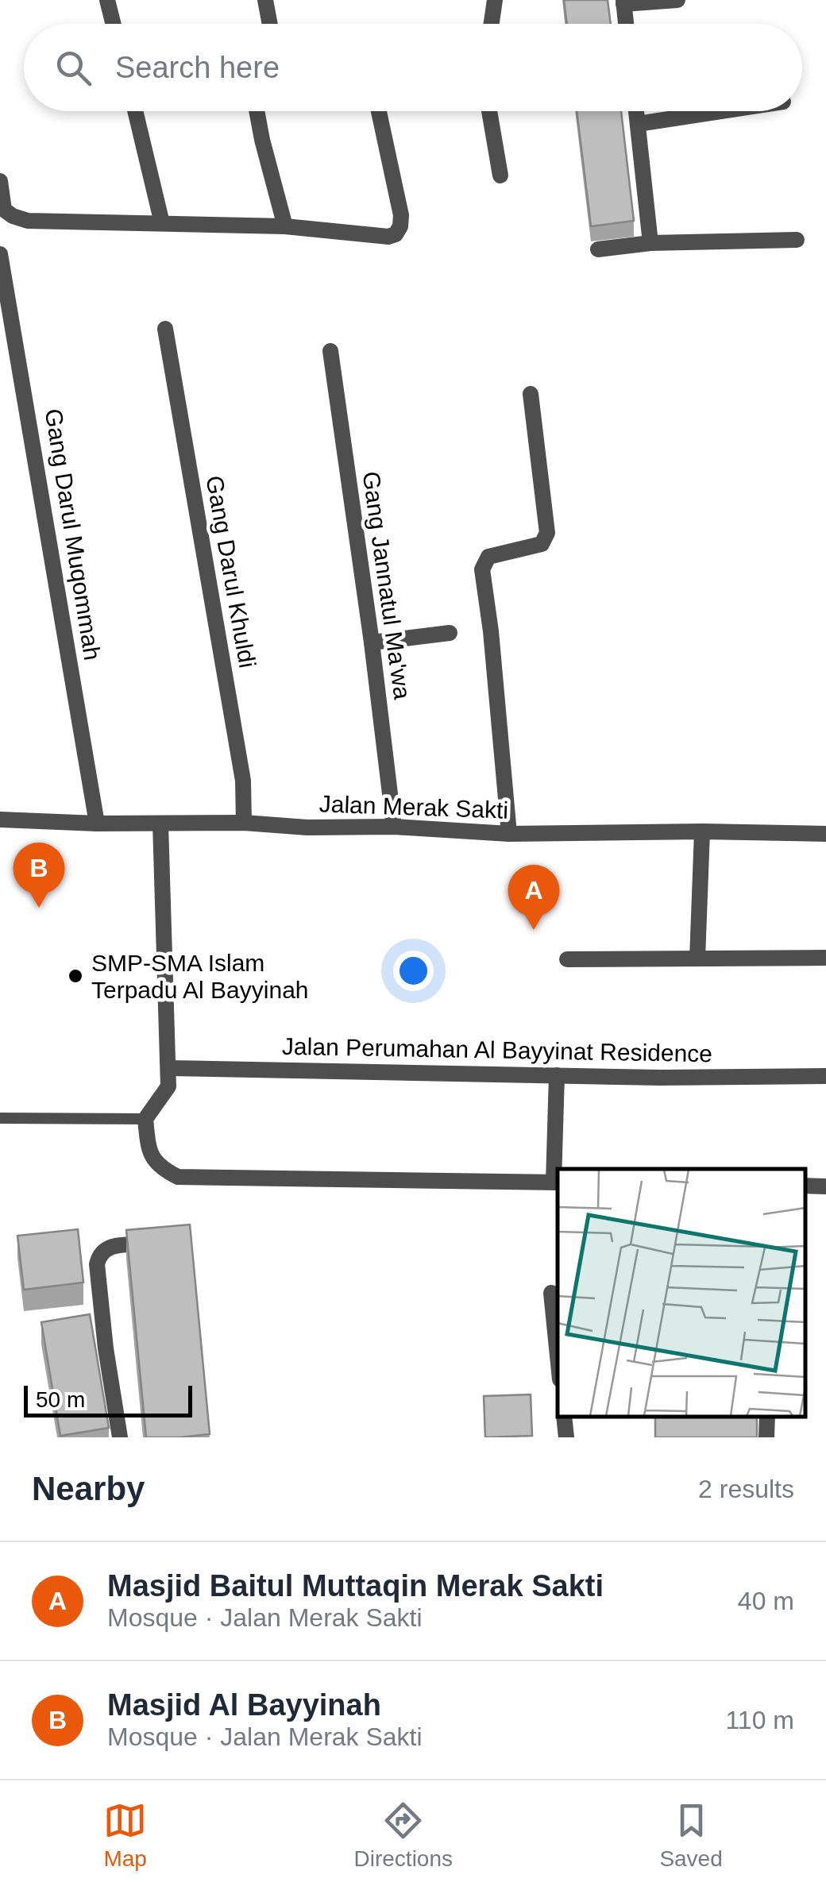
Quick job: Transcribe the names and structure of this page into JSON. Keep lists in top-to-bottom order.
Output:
{
  "streets": {
    "street": [
      "Gang Darul Muqommah",
      "Gang Darul Khuldi",
      "Gang Jannatul Ma'wa",
      "Jalan Merak Sakti",
      "Jalan Perumahan Al Bayyinat Residence"
    ]
  },
  "crossings": [
    ["Gang Darul Muqommah", "Jalan Merak Sakti"],
    ["Gang Darul Khuldi", "Jalan Merak Sakti"],
    ["Gang Jannatul Ma'wa", "Jalan Merak Sakti"]
  ],
  "places": ["SMP-SMA Islam Terpadu Al Bayyinah"],
  "scale_bar": "50 m",
  "page": {
    "search": "Search here",
    "pins": ["B", "A"],
    "scale": "50 m",
    "heading": ["Nearby", "2 results"],
    "list": [
      {
        "mark": "A",
        "name": "Masjid Baitul Muttaqin Merak Sakti",
        "note": "Mosque · Jalan Merak Sakti",
        "value": "40 m"
      },
      {
        "mark": "B",
        "name": "Masjid Al Bayyinah",
        "note": "Mosque · Jalan Merak Sakti",
        "value": "110 m"
      }
    ],
    "nav": ["Map", "Directions", "Saved"]
  }
}
